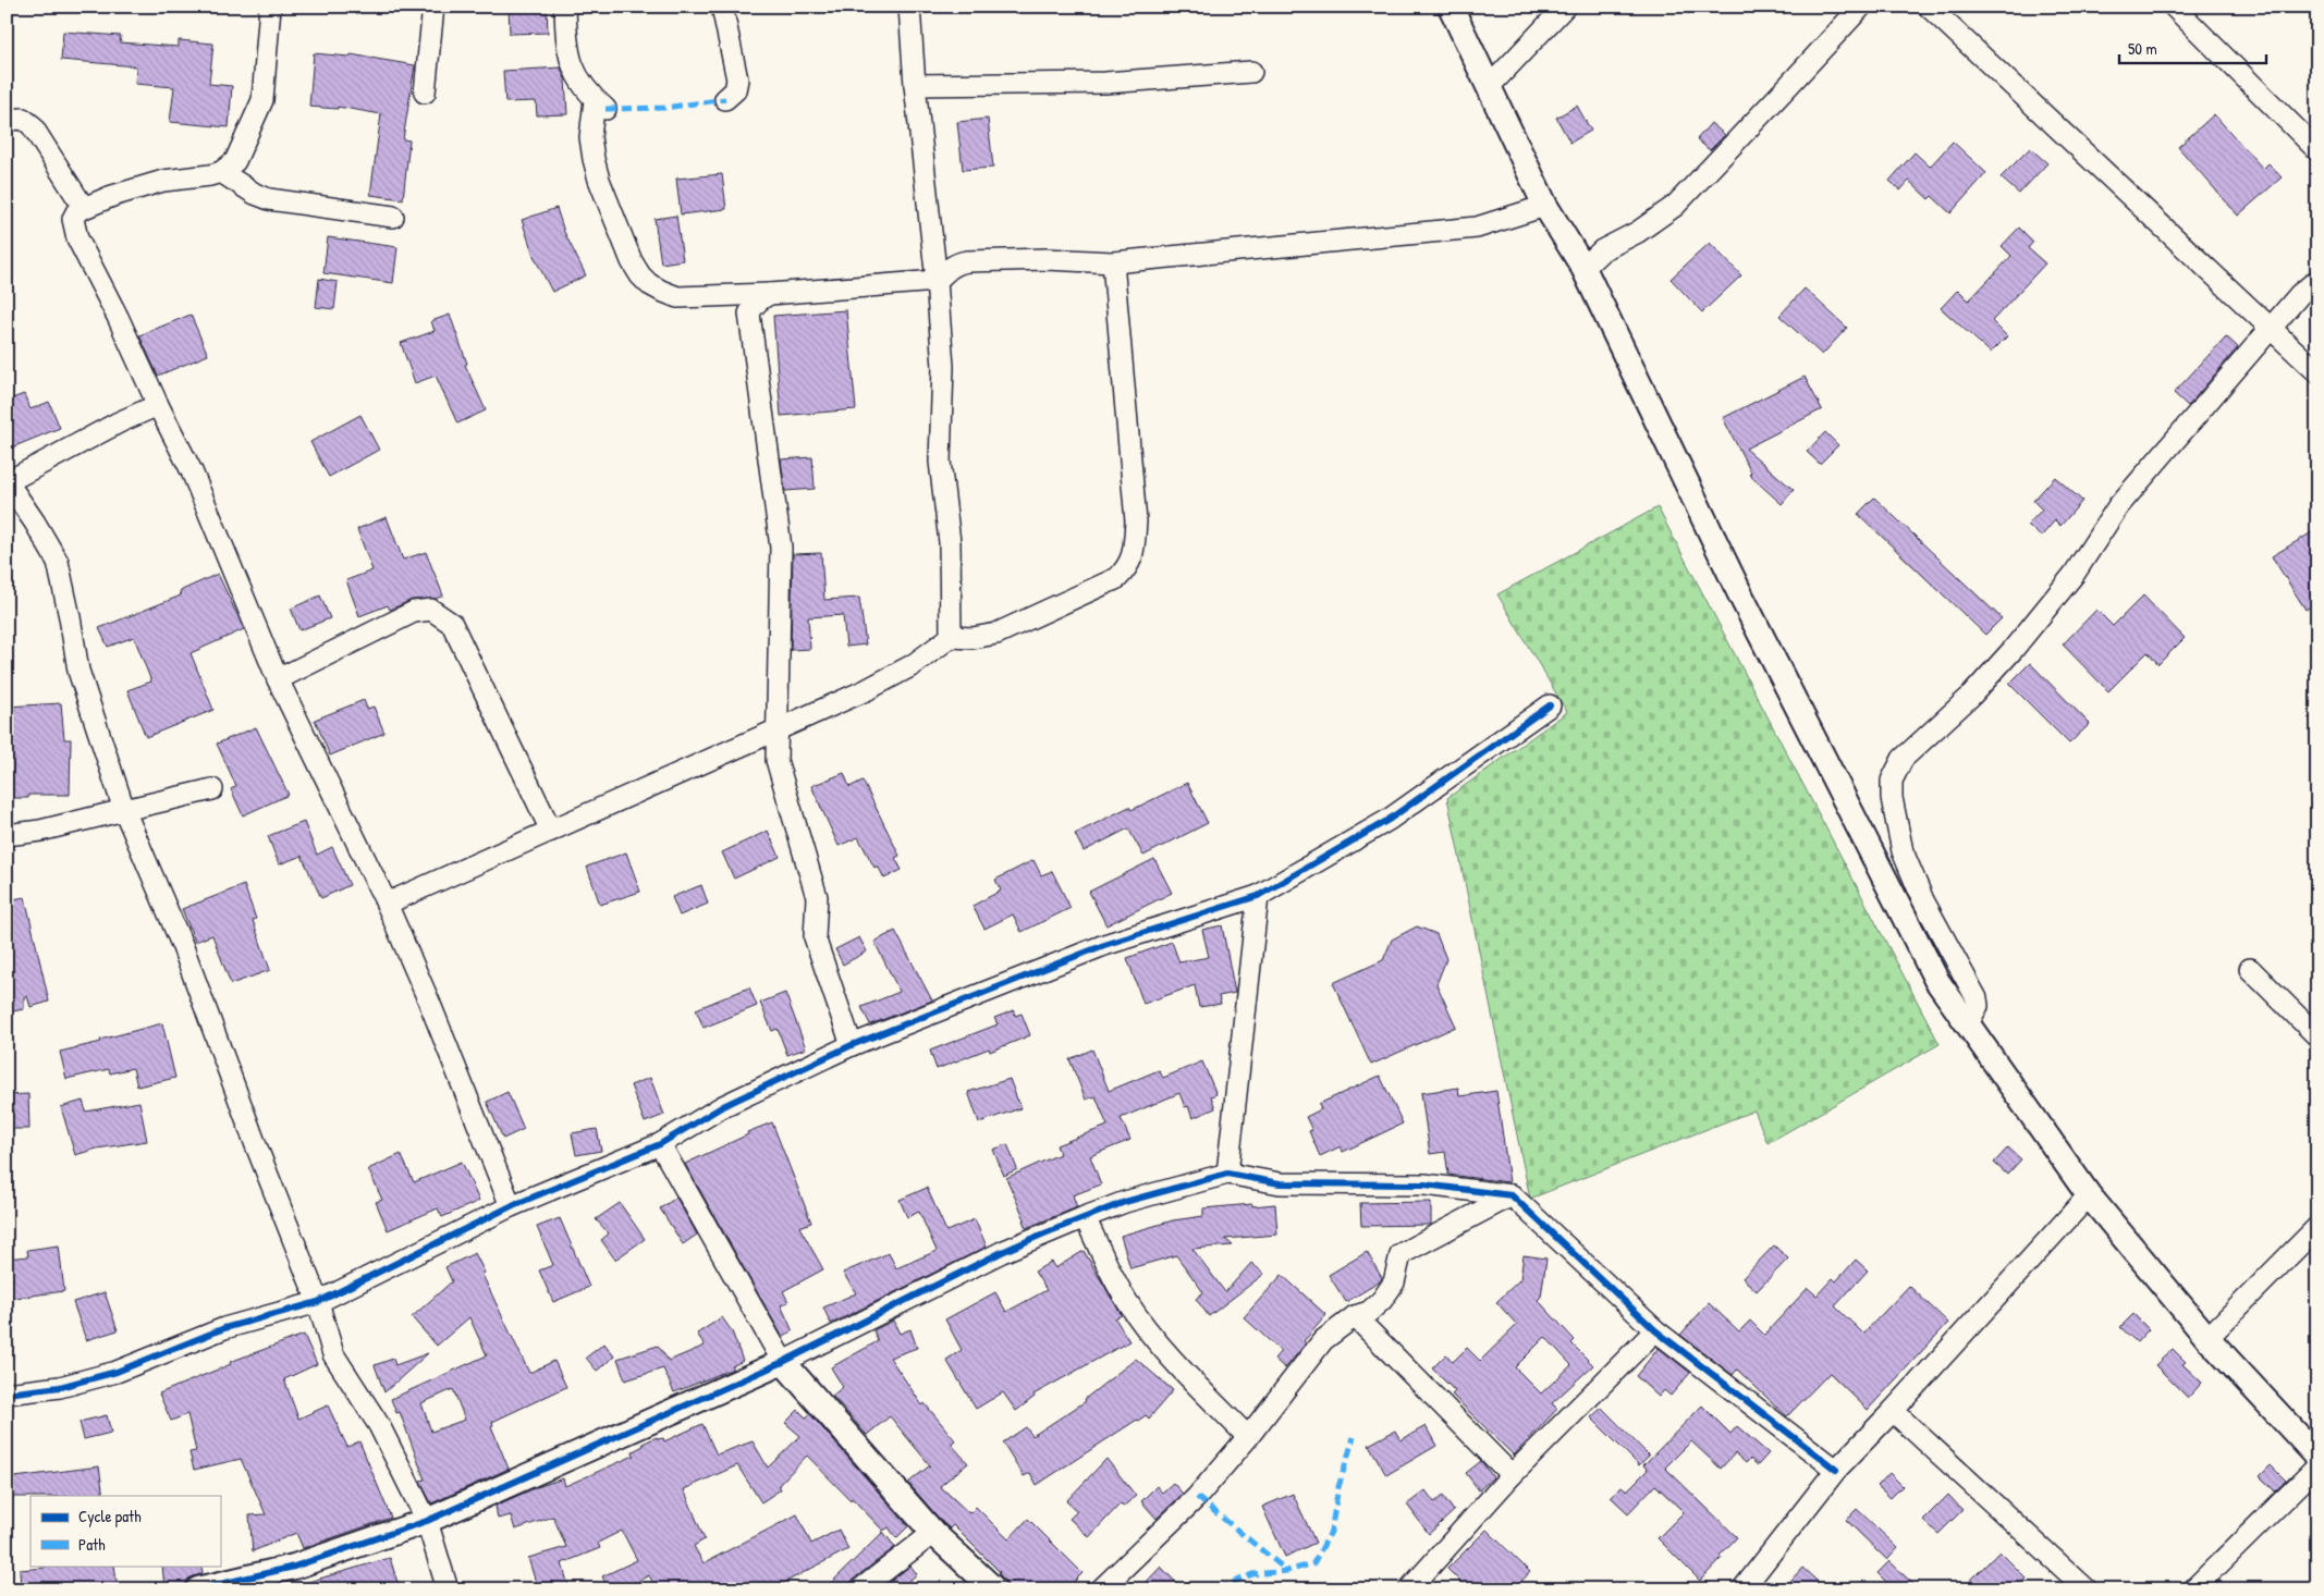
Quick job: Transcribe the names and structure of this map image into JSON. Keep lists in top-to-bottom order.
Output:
{
  "legend": ["Cycle path", "Path"],
  "scale_bar": "50 m"
}
